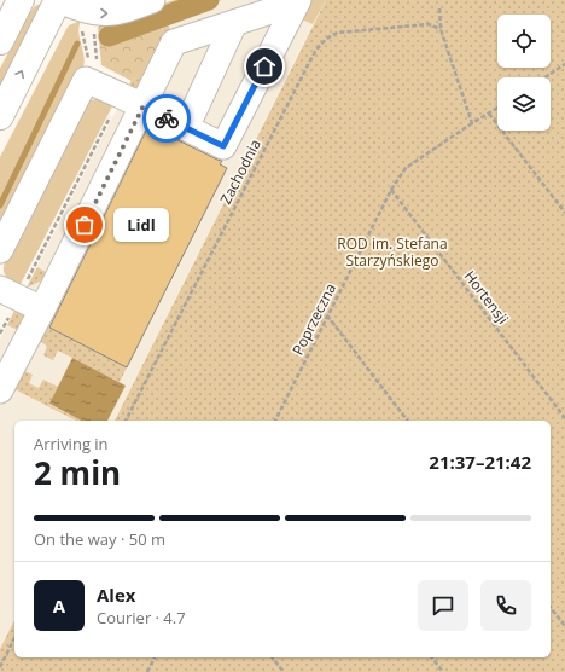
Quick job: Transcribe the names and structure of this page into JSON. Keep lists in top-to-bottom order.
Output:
{
  "streets": {
    "path": ["Zachodnia", "Hortensji", "Poprzeczna"]
  },
  "crossings": [
    ["Hortensji", "Poprzeczna"]
  ],
  "parks": ["ROD im. Stefana Starzyńskiego"],
  "places": ["Lidl"],
  "page": {
    "bubble": "Lidl",
    "heading": ["2 min", "Arriving in", "21:37–21:42"],
    "panel": ["Alex", "Courier · 4.7"],
    "bar": "On the way · 50 m",
    "round": "A"
  }
}
